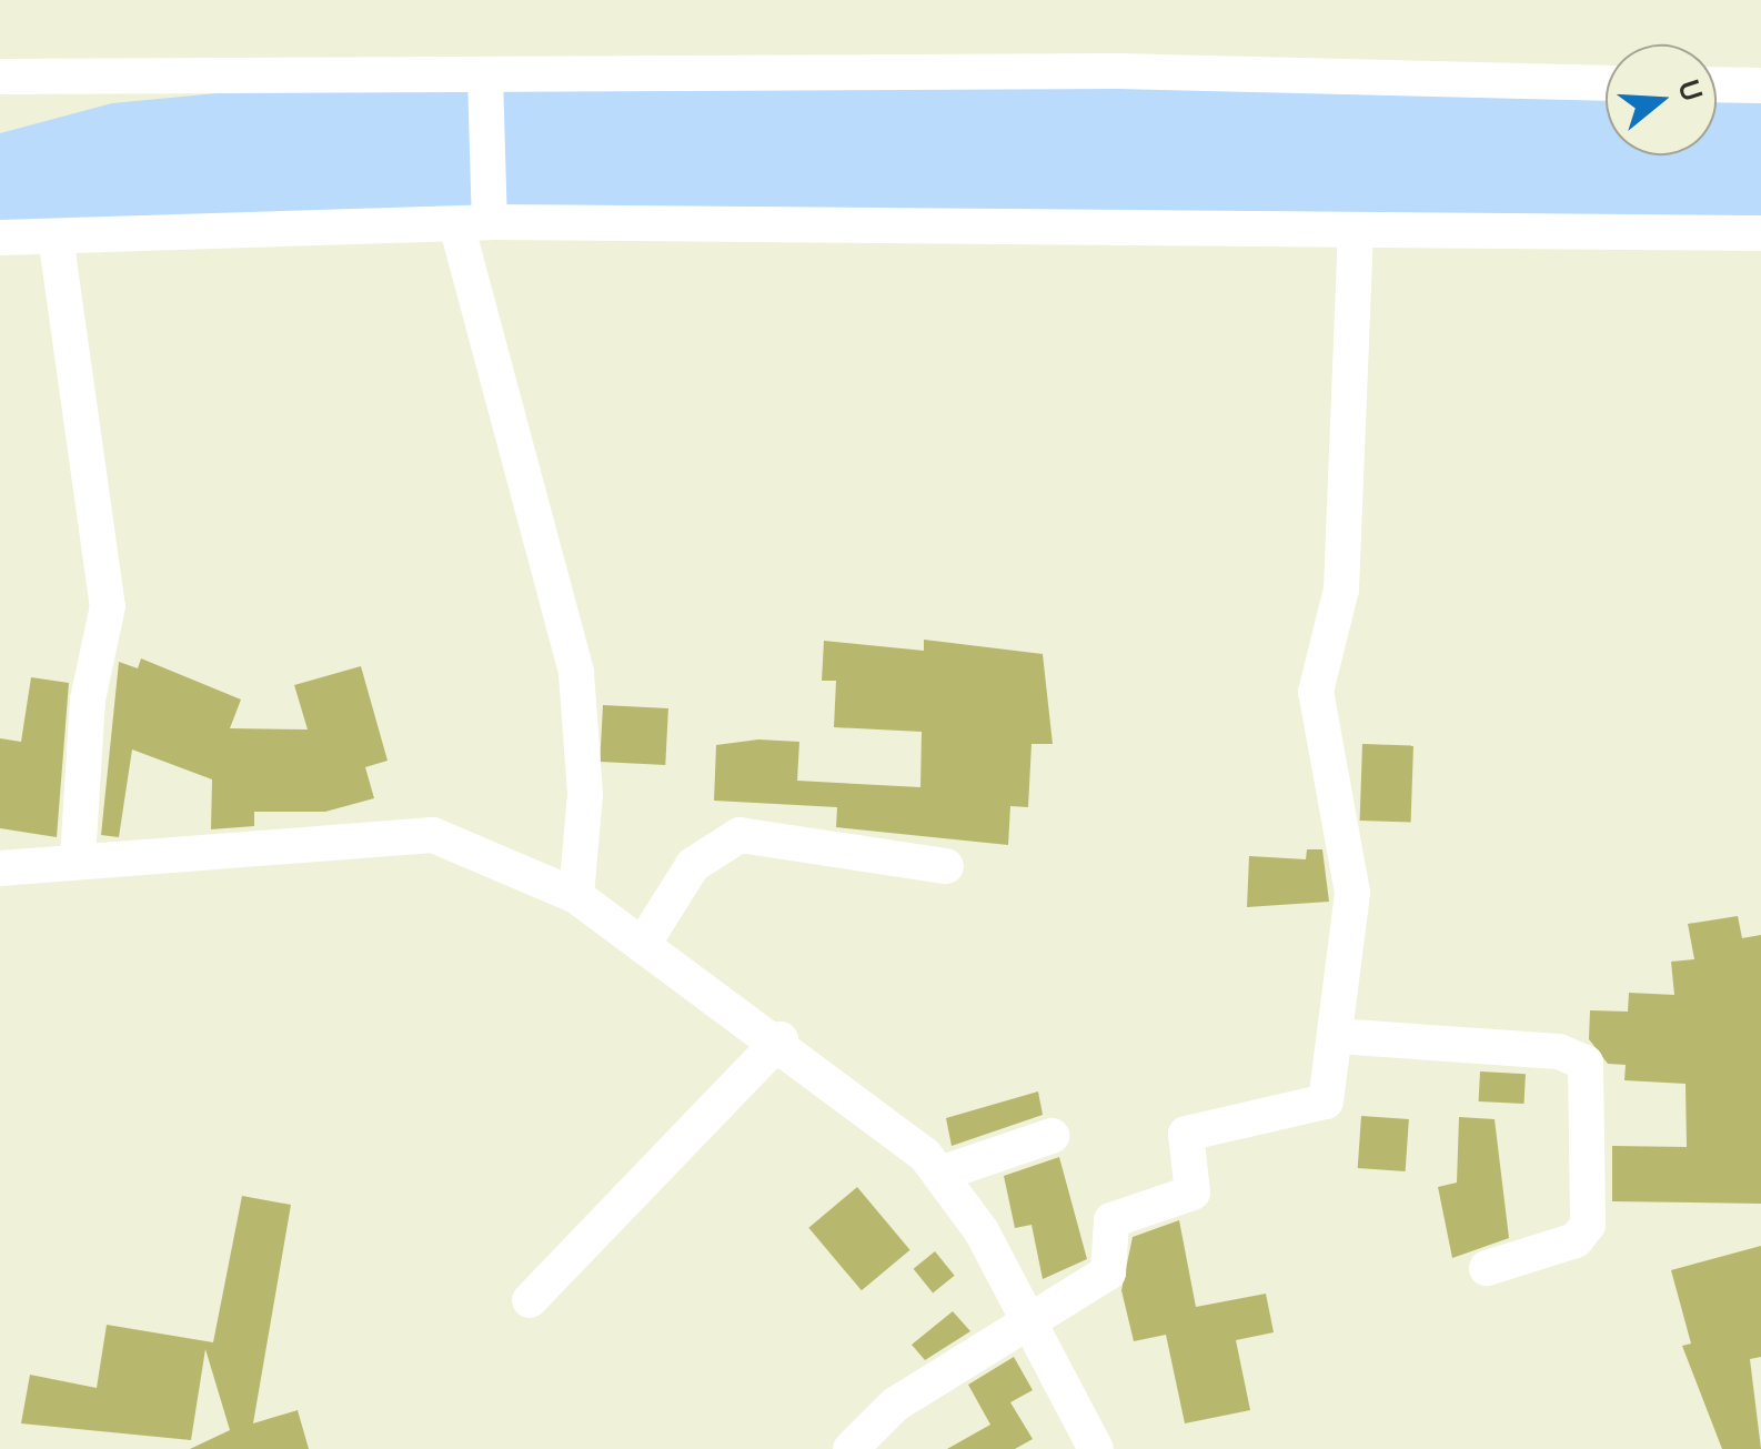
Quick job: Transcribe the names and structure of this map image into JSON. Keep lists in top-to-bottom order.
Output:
{
  "north": "right"
}
